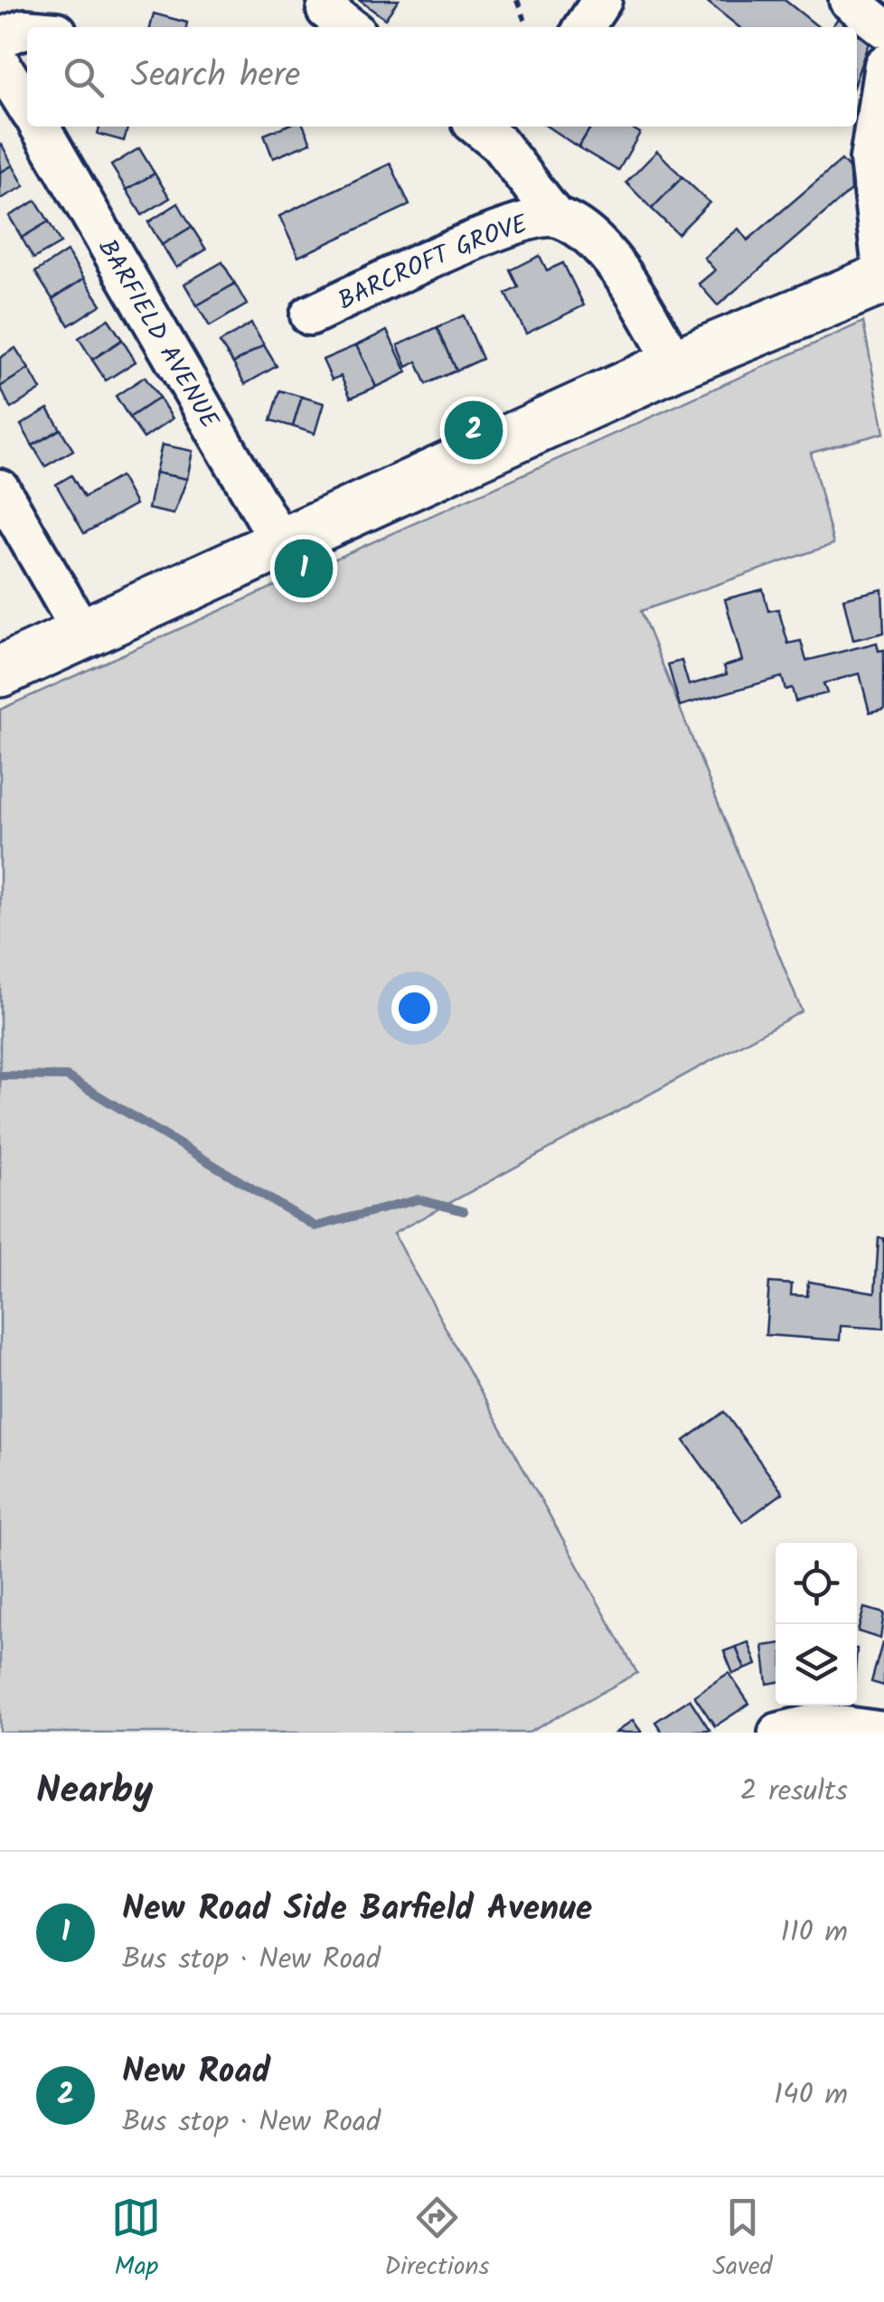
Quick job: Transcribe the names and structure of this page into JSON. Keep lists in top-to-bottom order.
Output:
{
  "streets": {
    "street": ["BARCROFT GROVE", "BARFIELD AVENUE"]
  },
  "page": {
    "search": "Search here",
    "pins": ["2", "1"],
    "heading": ["Nearby", "2 results"],
    "list": [
      {
        "mark": "1",
        "name": "New Road Side Barfield Avenue",
        "note": "Bus stop · New Road",
        "value": "110 m"
      },
      {
        "mark": "2",
        "name": "New Road",
        "note": "Bus stop · New Road",
        "value": "140 m"
      }
    ],
    "nav": ["Map", "Directions", "Saved"]
  }
}
